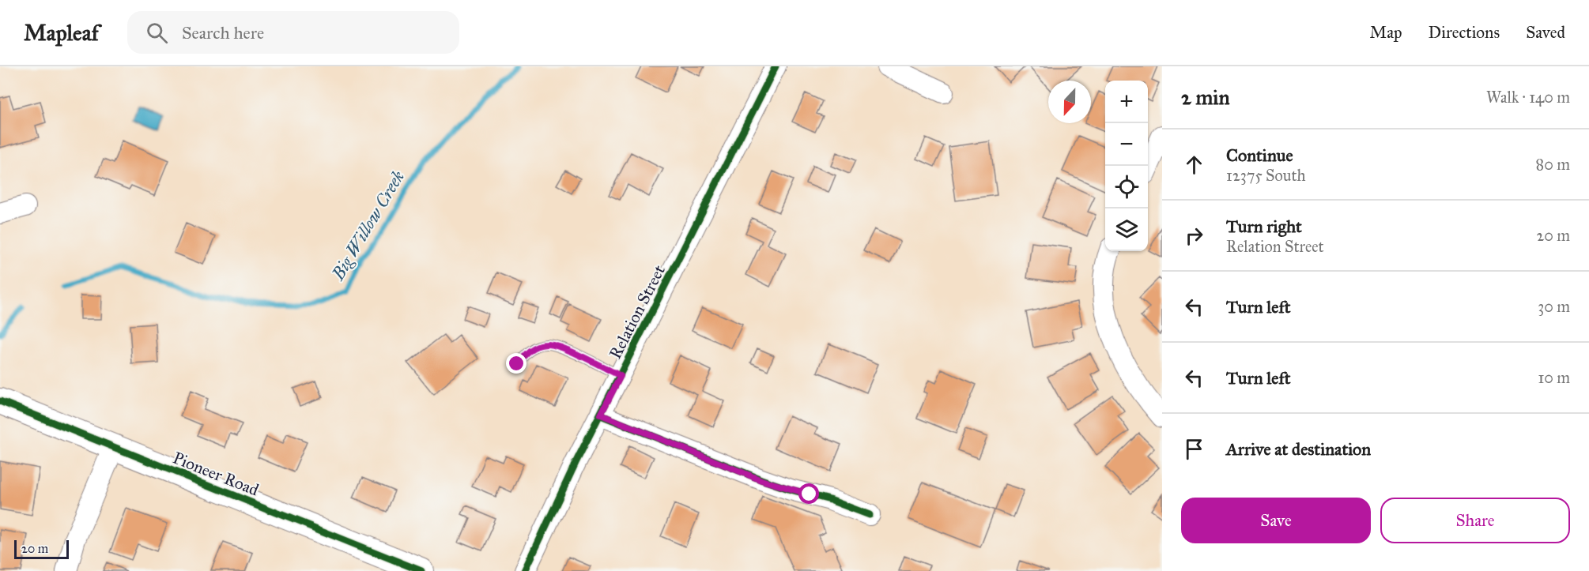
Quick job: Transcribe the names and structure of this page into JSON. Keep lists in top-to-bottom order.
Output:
{
  "streets": {
    "street": ["Relation Street", "Pioneer Road"]
  },
  "water": ["Big Willow Creek"],
  "scale_bar": "20 m",
  "north": "bottom",
  "page": {
    "header": "Mapleaf",
    "search": "Search here",
    "nav": ["Map", "Directions", "Saved"],
    "heading": ["2 min", "Walk · 140 m"],
    "map_buttons": ["+", "−"],
    "list": [
      ["Continue", "12375 South", "80 m"],
      ["Turn right", "Relation Street", "20 m"],
      ["Turn left", "30 m"],
      ["Turn left", "10 m"],
      "Arrive at destination"
    ],
    "buttons": ["Save", "Share"],
    "scale": "20 m"
  }
}
